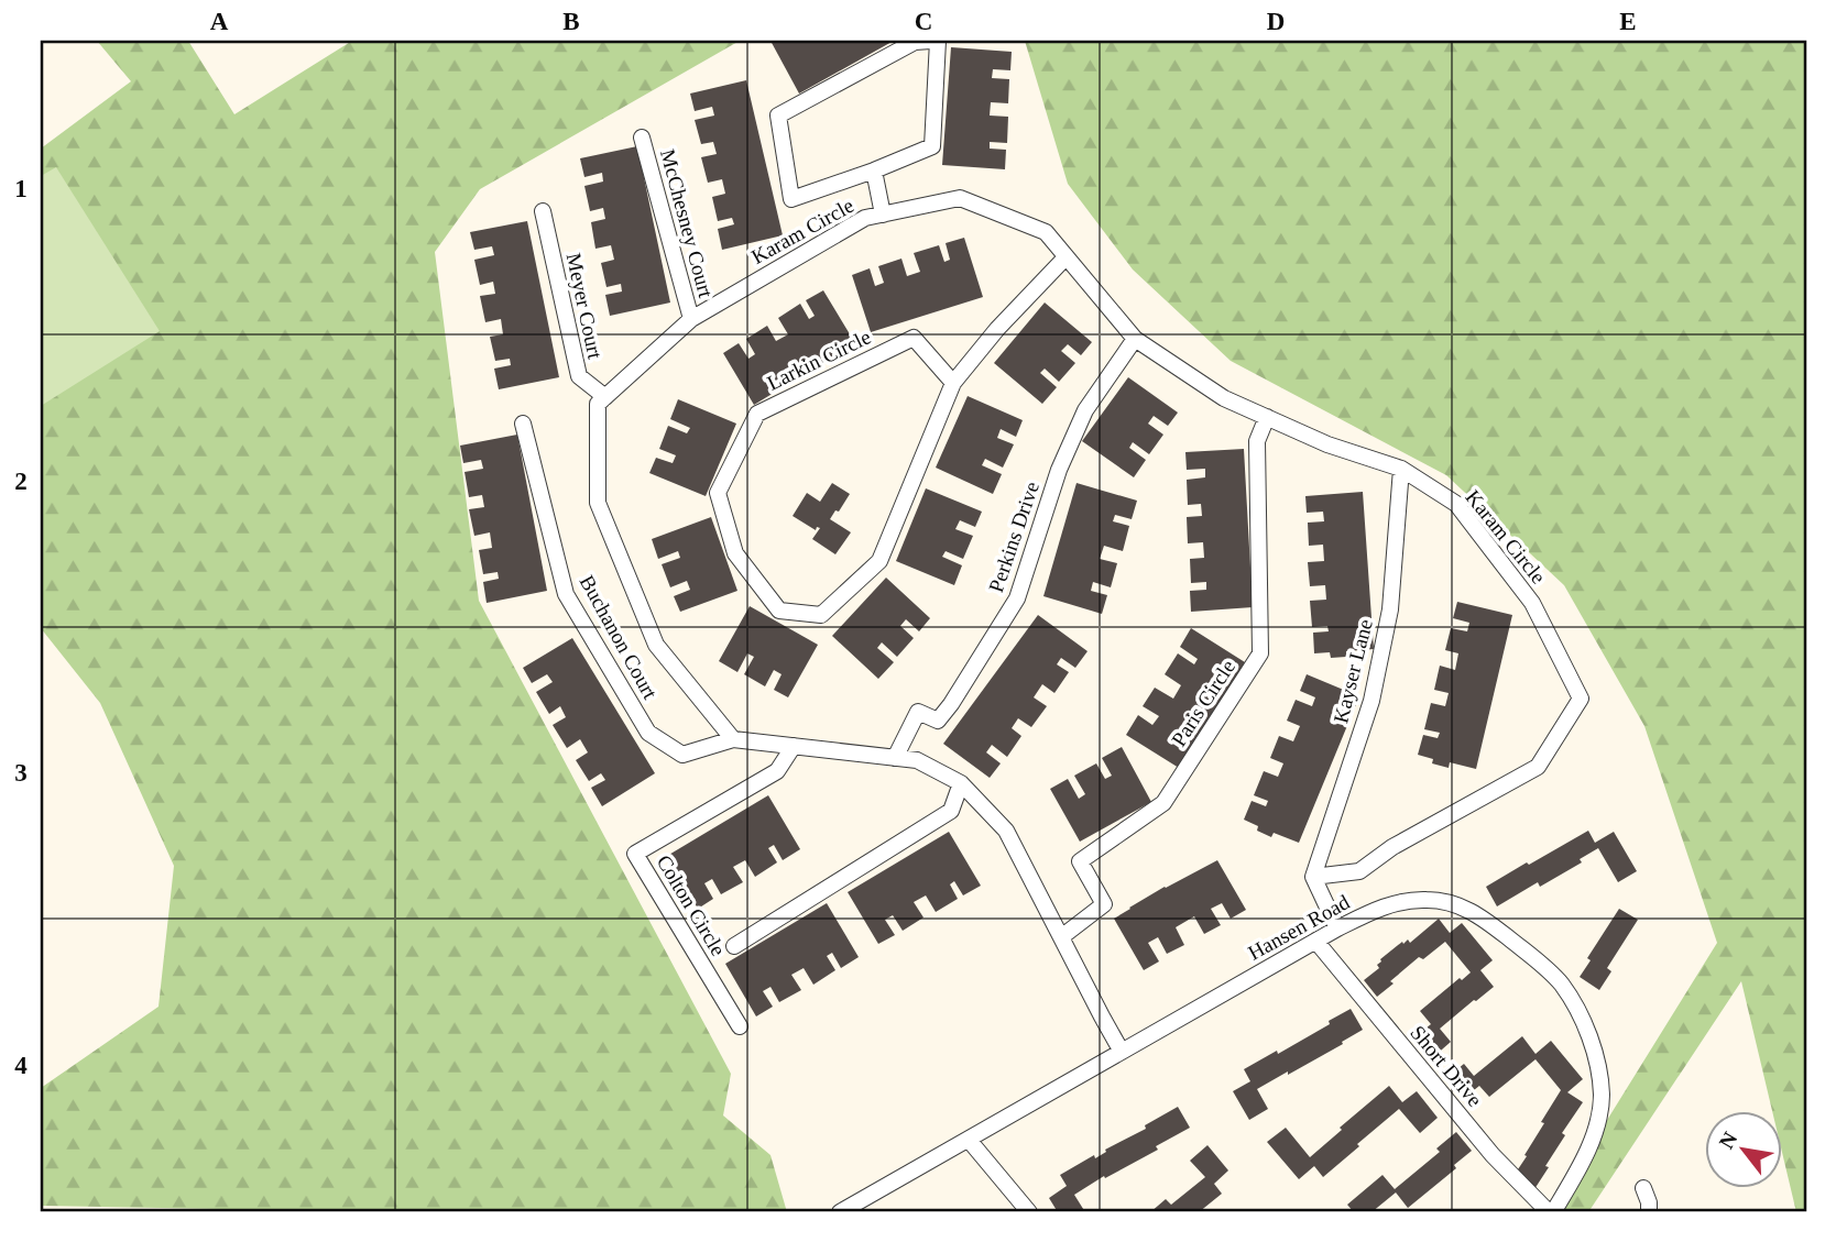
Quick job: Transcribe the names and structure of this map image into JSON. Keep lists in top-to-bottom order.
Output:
{
  "streets": {
    "street": [
      "McChesney Court",
      "Karam Circle",
      "Meyer Court",
      "Larkin Circle",
      "Perkins Drive",
      "Buchanon Court",
      "Kayser Lane",
      "Paris Circle",
      "Colton Circle",
      "Hansen Road",
      "Short Drive"
    ]
  },
  "crossings": [
    ["McChesney Court", "Karam Circle"],
    ["Karam Circle", "Meyer Court"],
    ["Karam Circle", "Larkin Circle"],
    ["Karam Circle", "Perkins Drive"],
    ["Karam Circle", "Kayser Lane"],
    ["Karam Circle", "Paris Circle"],
    ["Hansen Road", "Short Drive"]
  ],
  "north": "top left",
  "grid": {
    "columns": [
      "A",
      "B",
      "C",
      "D",
      "E"
    ],
    "rows": [
      "1",
      "2",
      "3",
      "4"
    ]
  }
}
